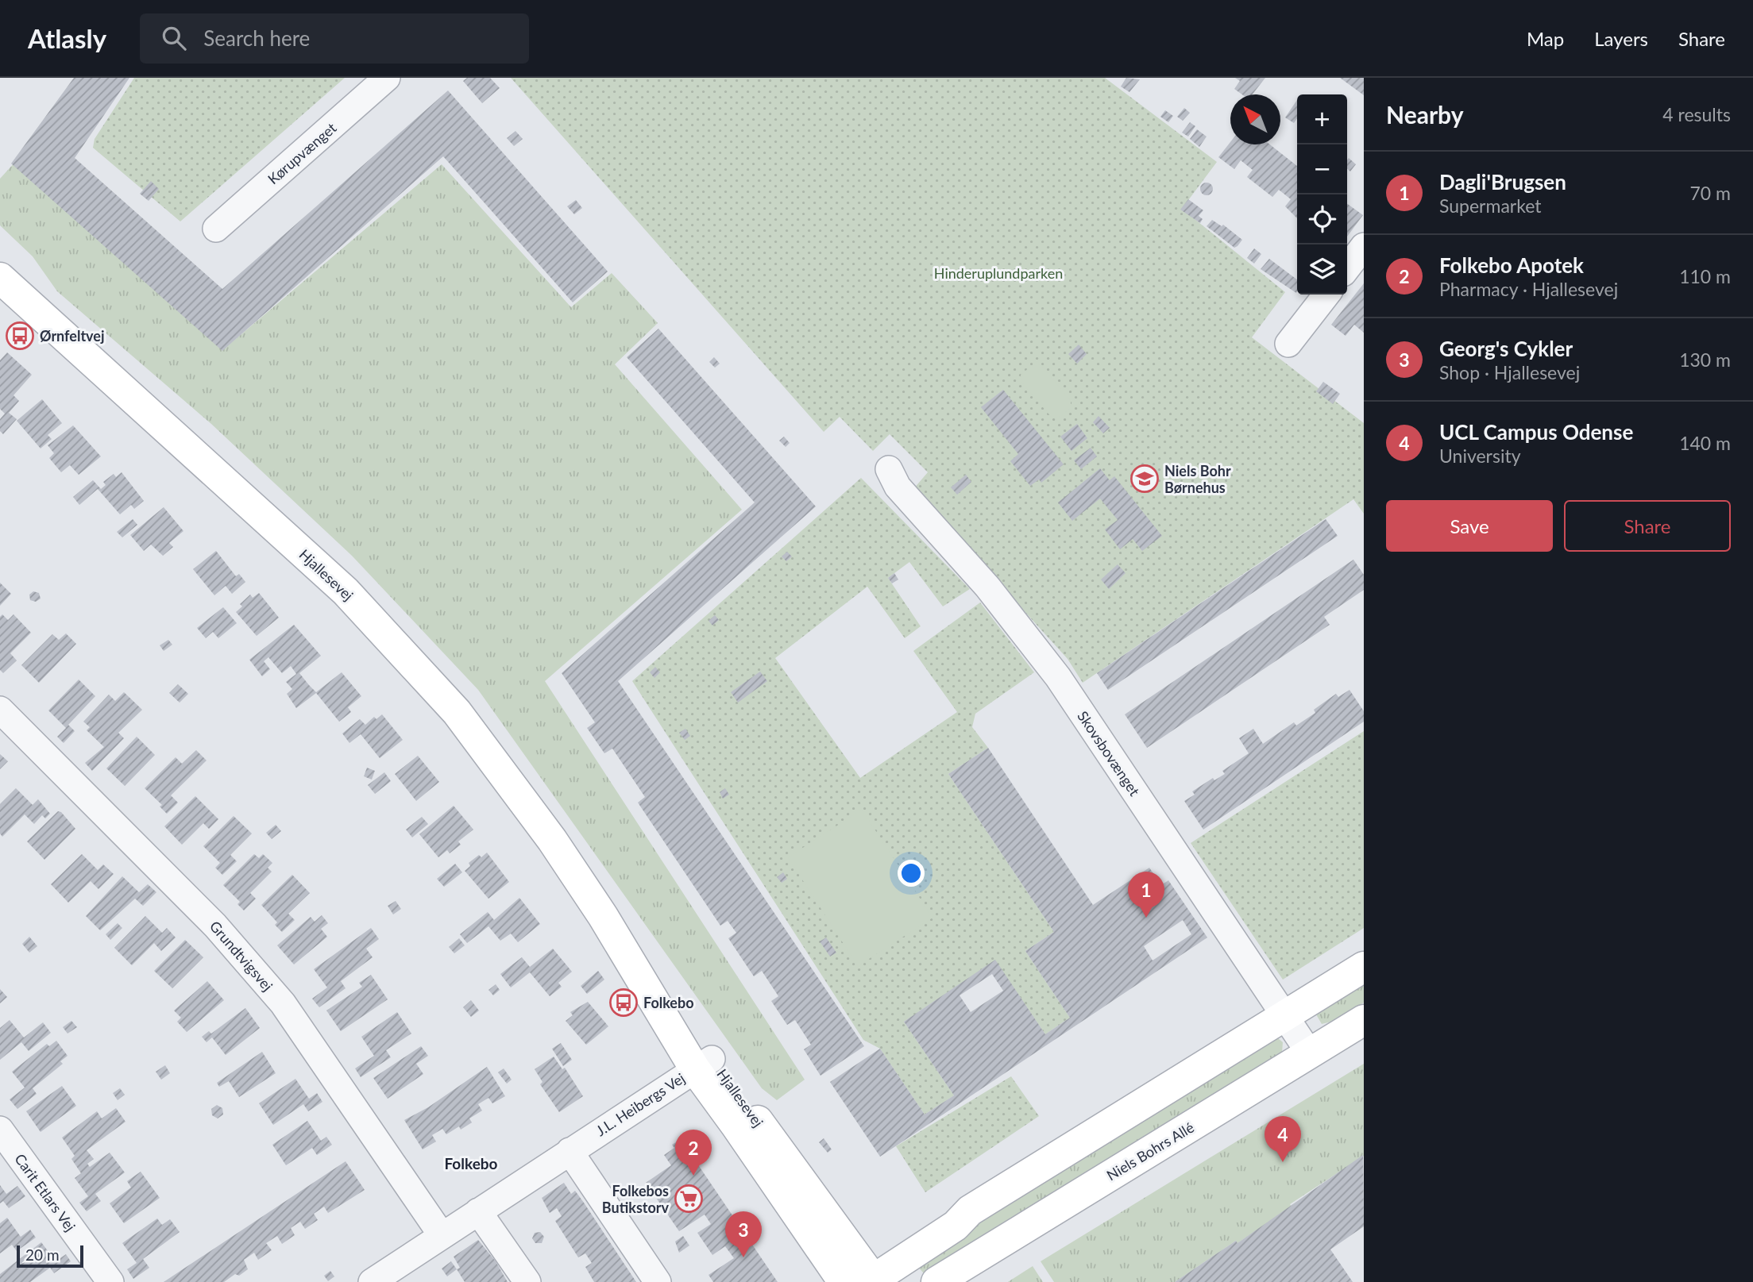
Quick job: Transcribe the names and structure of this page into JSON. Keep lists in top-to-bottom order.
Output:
{
  "streets": {
    "main road": ["Hjallesevej", "Niels Bohrs Allé"],
    "street": [
      "Kørupvænget",
      "Skovsbovænget",
      "Grundtvigsvej",
      "J.L. Heibergs Vej",
      "Carit Etlars Vej"
    ]
  },
  "crossings": [
    ["Hjallesevej", "J.L. Heibergs Vej"],
    ["Skovsbovænget", "Niels Bohrs Allé"],
    ["Grundtvigsvej", "J.L. Heibergs Vej"]
  ],
  "districts": ["Folkebo"],
  "parks": ["Hinderuplundparken"],
  "places": {
    "bus stop": ["Ørnfeltvej", "Folkebo"],
    "school or university": ["Niels Bohr Børnehus"],
    "supermarket": ["Folkebos Butikstorv"]
  },
  "scale_bar": "20 m",
  "north": "top left",
  "page": {
    "header": "Atlasly",
    "search": "Search here",
    "nav": ["Map", "Layers", "Share"],
    "heading": ["Nearby", "4 results"],
    "map_buttons": ["+", "−"],
    "list": [
      {
        "mark": "1",
        "name": "Dagli'Brugsen",
        "note": "Supermarket",
        "value": "70 m"
      },
      {
        "mark": "2",
        "name": "Folkebo Apotek",
        "note": "Pharmacy · Hjallesevej",
        "value": "110 m"
      },
      {
        "mark": "3",
        "name": "Georg's Cykler",
        "note": "Shop · Hjallesevej",
        "value": "130 m"
      },
      {
        "mark": "4",
        "name": "UCL Campus Odense",
        "note": "University",
        "value": "140 m"
      }
    ],
    "buttons": ["Save", "Share"],
    "pins": [
      "1",
      "4",
      "2",
      "3"
    ],
    "scale": "20 m"
  }
}
